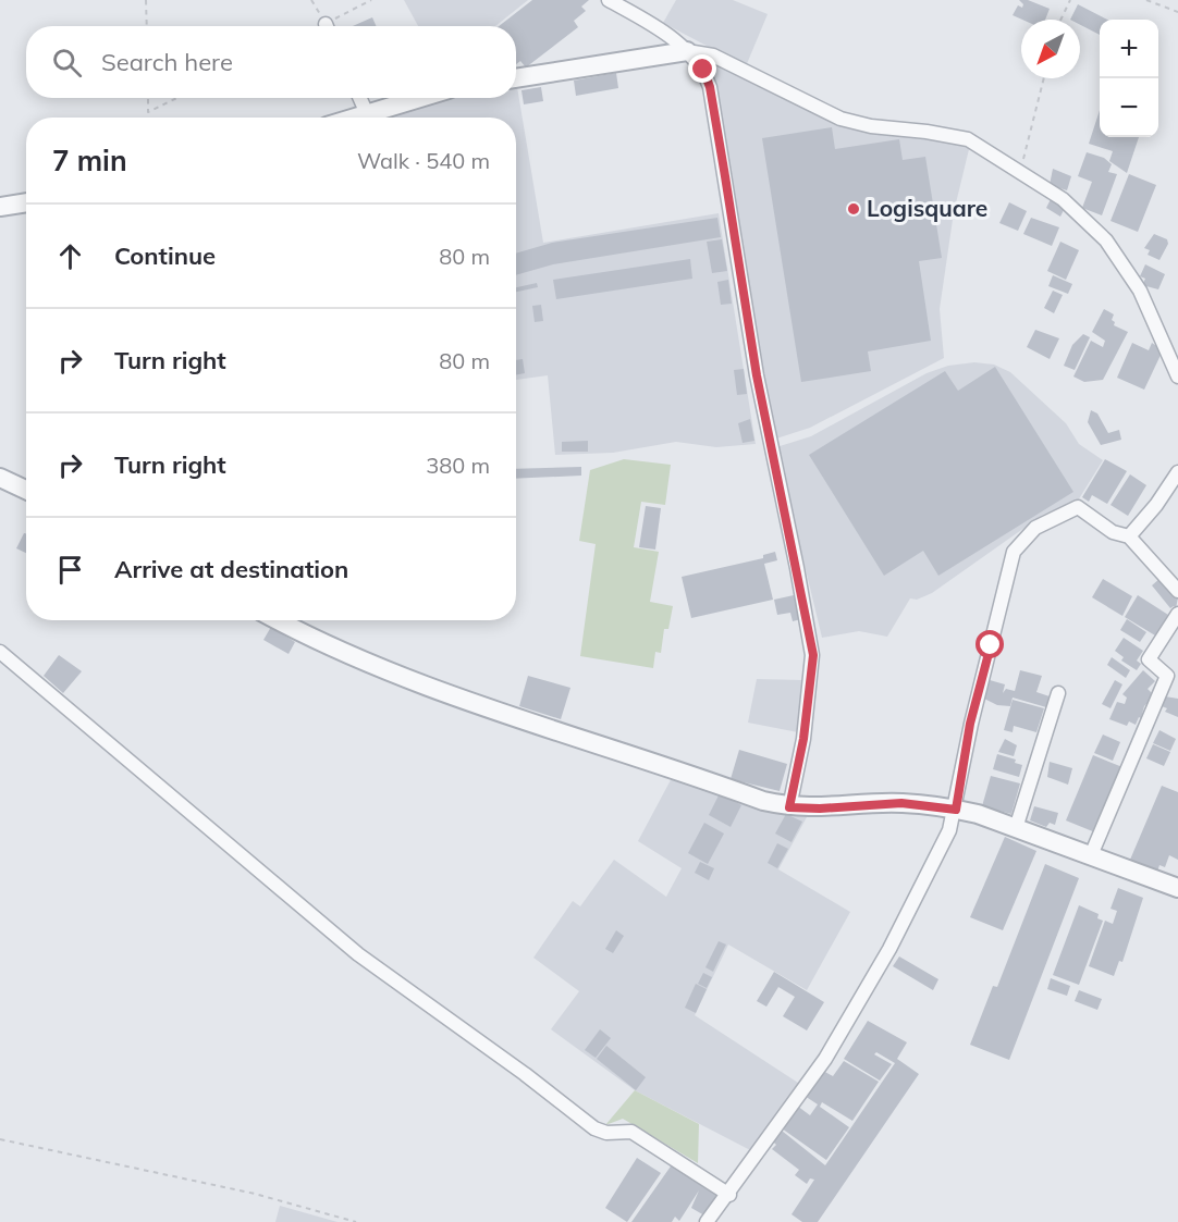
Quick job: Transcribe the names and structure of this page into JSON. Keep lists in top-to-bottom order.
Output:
{
  "places": ["Logisquare"],
  "north": "bottom left",
  "page": {
    "map_buttons": ["+", "−"],
    "search": "Search here",
    "heading": ["7 min", "Walk · 540 m"],
    "list": [
      ["Continue", "80 m"],
      ["Turn right", "80 m"],
      ["Turn right", "380 m"],
      "Arrive at destination"
    ]
  }
}
